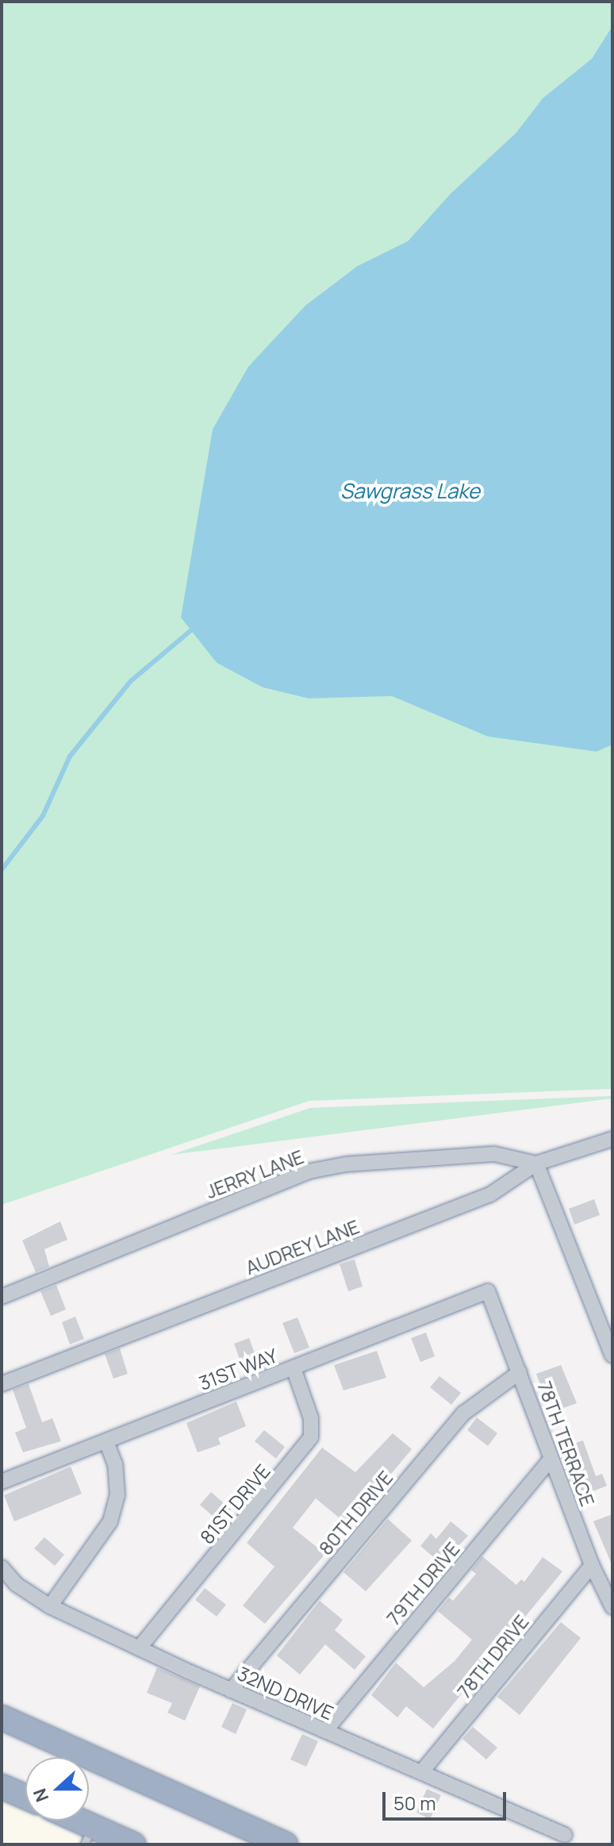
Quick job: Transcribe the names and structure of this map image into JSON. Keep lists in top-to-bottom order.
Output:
{
  "streets": {
    "street": [
      "JERRY LANE",
      "AUDREY LANE",
      "31ST WAY",
      "78TH TERRACE",
      "81ST DRIVE",
      "80TH DRIVE",
      "79TH DRIVE",
      "78TH DRIVE",
      "32ND DRIVE"
    ]
  },
  "crossings": [
    ["JERRY LANE", "AUDREY LANE"],
    ["31ST WAY", "78TH TERRACE"],
    ["31ST WAY", "81ST DRIVE"],
    ["78TH TERRACE", "80TH DRIVE"],
    ["78TH TERRACE", "79TH DRIVE"],
    ["78TH TERRACE", "78TH DRIVE"],
    ["81ST DRIVE", "32ND DRIVE"],
    ["80TH DRIVE", "32ND DRIVE"],
    ["79TH DRIVE", "32ND DRIVE"],
    ["78TH DRIVE", "32ND DRIVE"]
  ],
  "water": ["Sawgrass Lake"],
  "scale_bar": "50 m",
  "north": "left"
}
